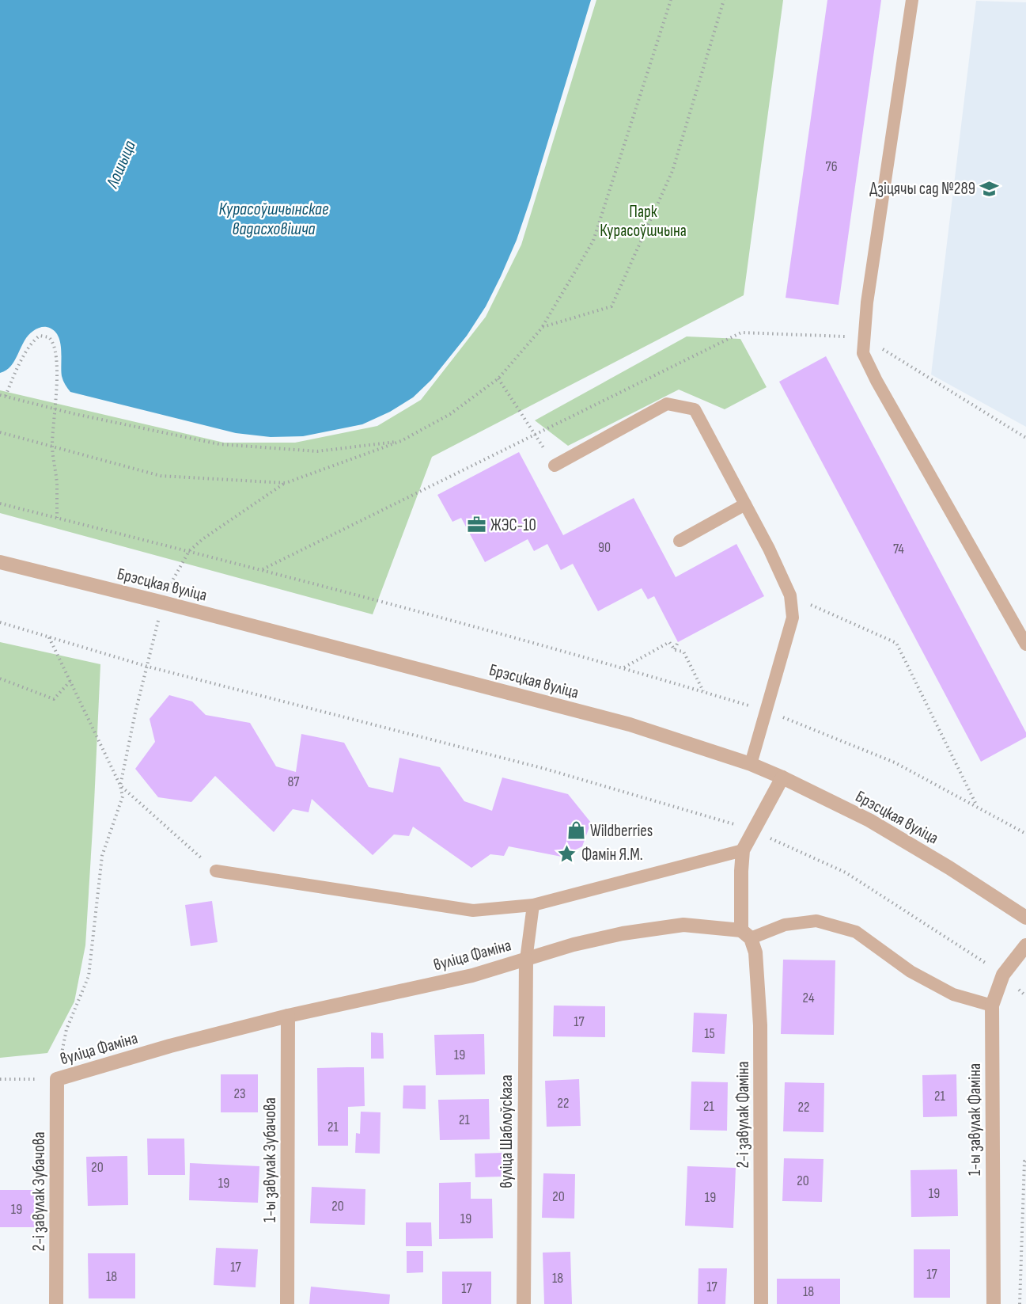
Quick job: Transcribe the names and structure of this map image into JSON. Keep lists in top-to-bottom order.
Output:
{
  "streets": {
    "street": [
      "Брэсцкая вуліца",
      "вуліца Фаміна",
      "2-і завулак Фаміна",
      "1-ы завулак Фаміна",
      "вуліца Шаблоўскага",
      "1-ы завулак Зубачова",
      "2-і завулак Зубачова"
    ]
  },
  "crossings": [
    ["вуліца Фаміна", "2-і завулак Фаміна"],
    ["вуліца Фаміна", "вуліца Шаблоўскага"],
    ["вуліца Фаміна", "1-ы завулак Зубачова"],
    ["вуліца Фаміна", "2-і завулак Зубачова"]
  ],
  "water": ["Лошыца", "Курасоўшчынскае вадасховішча"],
  "parks": ["Парк Курасоўшчына"],
  "places": {
    "school or university": ["Дзіцячы сад №289"],
    "office": ["ЖЭС-10"],
    "shop": ["Wildberries"],
    "place": ["Фамін Я.М."]
  },
  "house_numbers": [
    "76",
    "90",
    "74",
    "87",
    "24",
    "17",
    "15",
    "19",
    "23",
    "21",
    "22",
    "21",
    "22",
    "21",
    "21",
    "20",
    "20",
    "19",
    "19",
    "20",
    "19",
    "20",
    "19",
    "19",
    "17",
    "17",
    "18",
    "18",
    "17",
    "17",
    "18"
  ]
}
